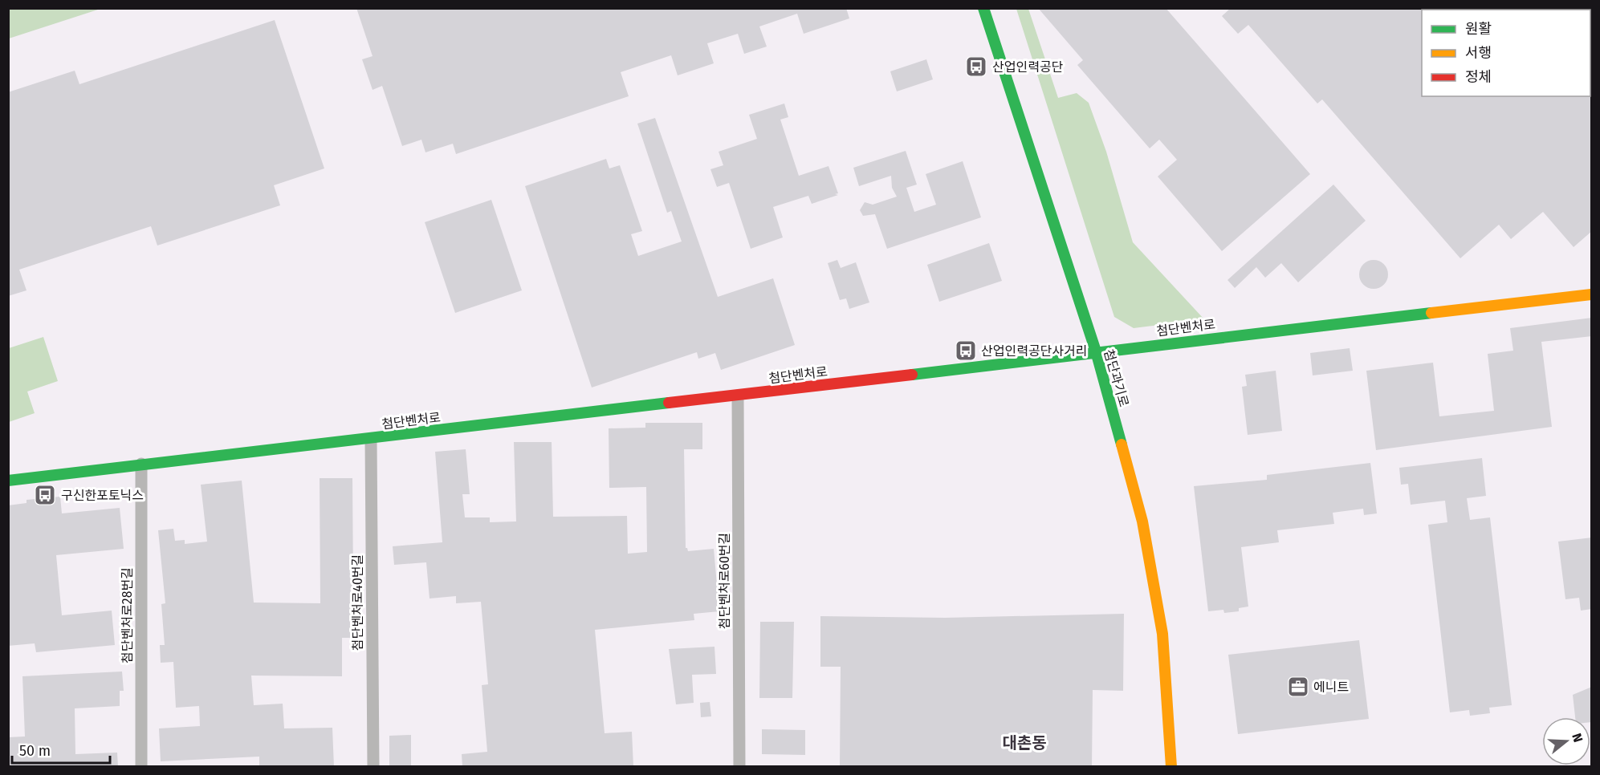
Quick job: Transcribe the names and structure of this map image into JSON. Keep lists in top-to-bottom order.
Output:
{
  "streets": {
    "street": [
      "첨단벤처로",
      "첨단과기로",
      "첨단벤처로60번길",
      "첨단벤처로40번길",
      "첨단벤처로28번길"
    ]
  },
  "crossings": [
    ["첨단벤처로", "첨단과기로"],
    ["첨단벤처로", "첨단벤처로60번길"],
    ["첨단벤처로", "첨단벤처로40번길"],
    ["첨단벤처로", "첨단벤처로28번길"]
  ],
  "districts": ["대촌동"],
  "places": {
    "bus stop": ["산업인력공단", "산업인력공단사거리", "구신한포토닉스"],
    "office": ["에니트"]
  },
  "legend": ["원활", "서행", "정체"],
  "scale_bar": "50 m",
  "north": "right"
}
